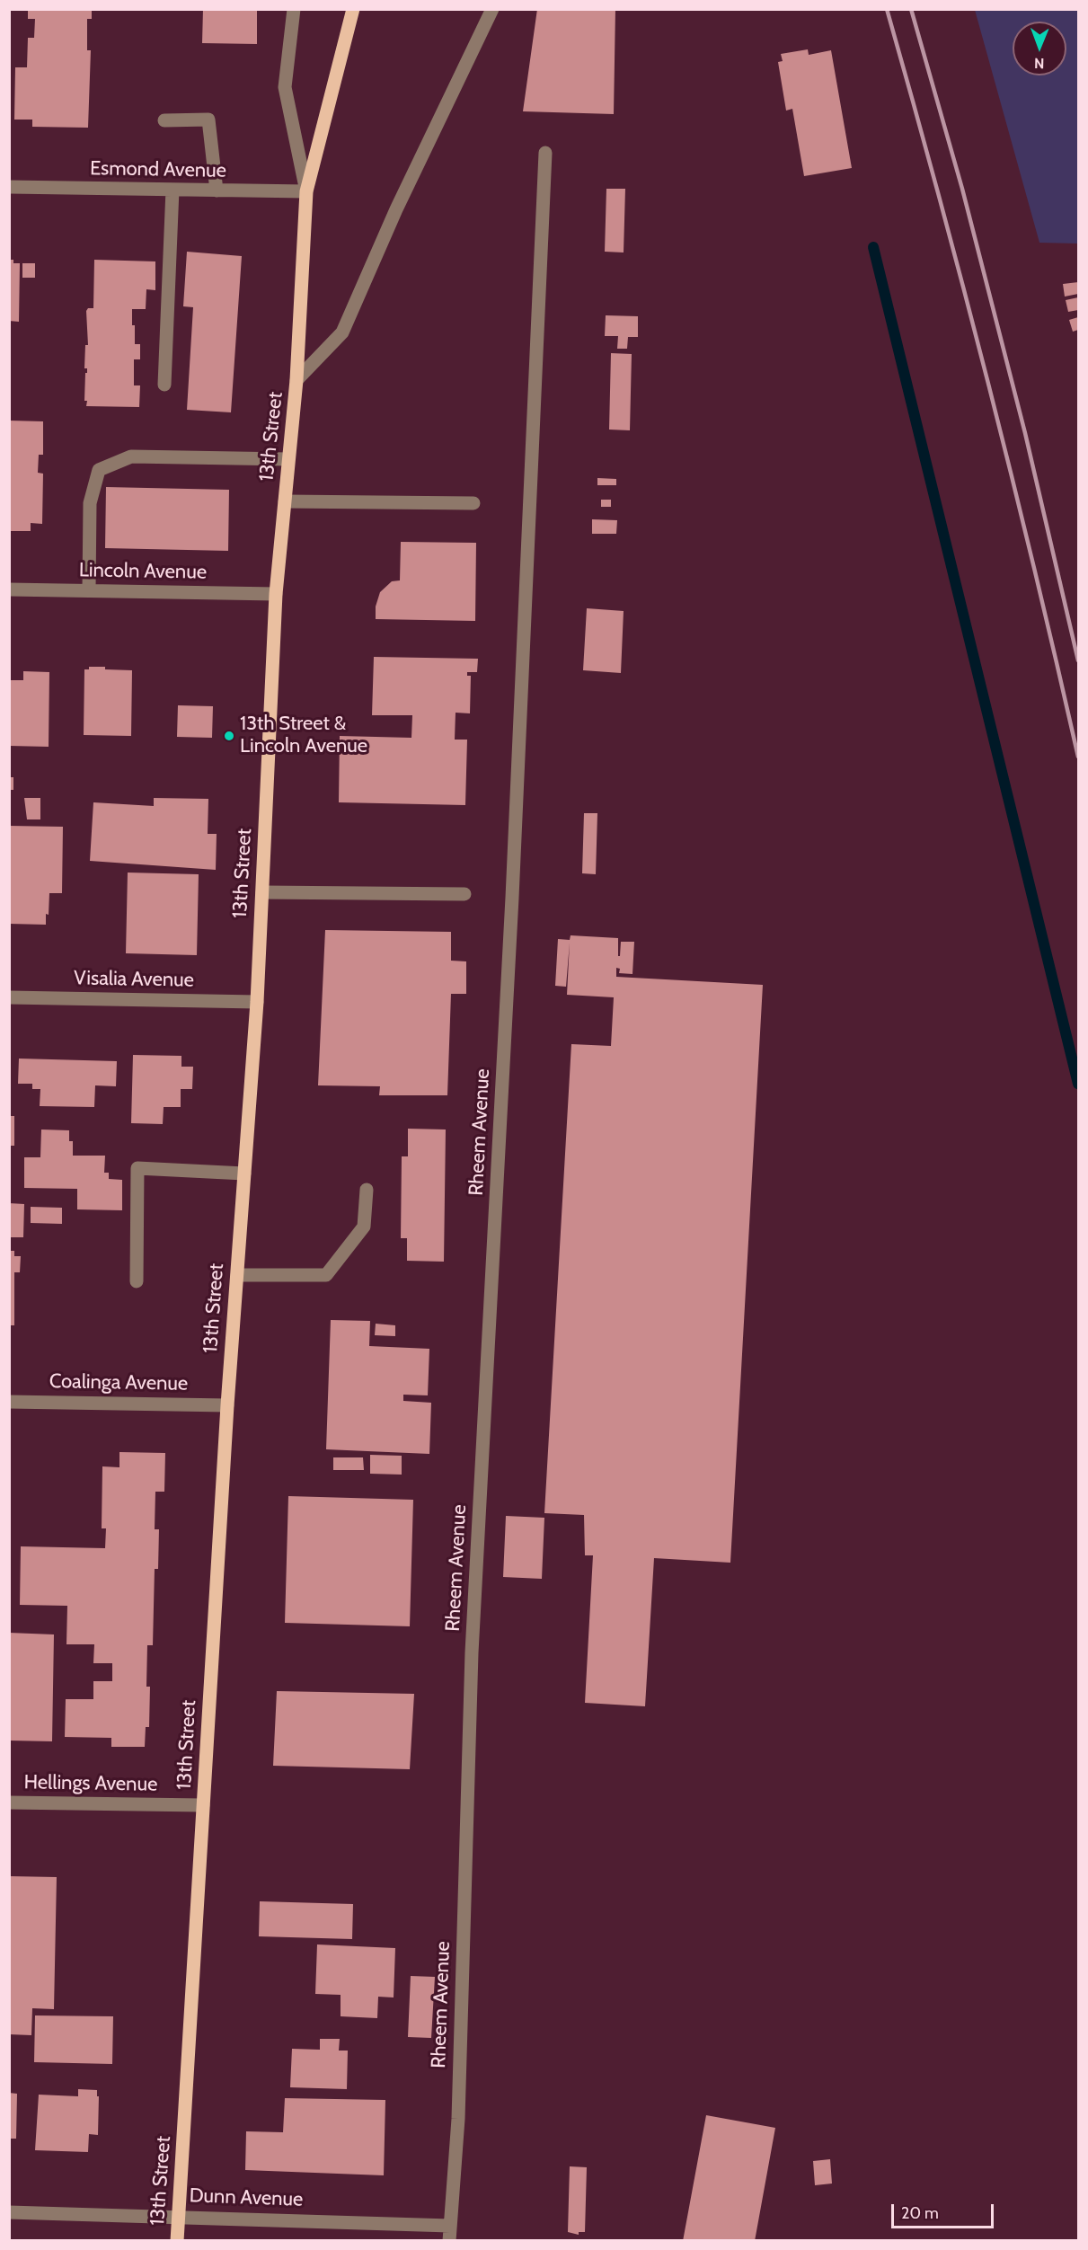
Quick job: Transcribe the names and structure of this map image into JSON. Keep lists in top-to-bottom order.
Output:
{
  "streets": {
    "main road": ["13th Street"],
    "street": [
      "Esmond Avenue",
      "Lincoln Avenue",
      "Visalia Avenue",
      "Rheem Avenue",
      "Coalinga Avenue",
      "Hellings Avenue",
      "Dunn Avenue"
    ]
  },
  "crossings": [
    ["Esmond Avenue", "13th Street"],
    ["13th Street", "Lincoln Avenue"],
    ["13th Street", "Visalia Avenue"],
    ["13th Street", "Coalinga Avenue"],
    ["13th Street", "Hellings Avenue"],
    ["13th Street", "Dunn Avenue"],
    ["Rheem Avenue", "Dunn Avenue"]
  ],
  "places": ["13th Street & Lincoln Avenue"],
  "scale_bar": "20 m",
  "north": "bottom"
}
